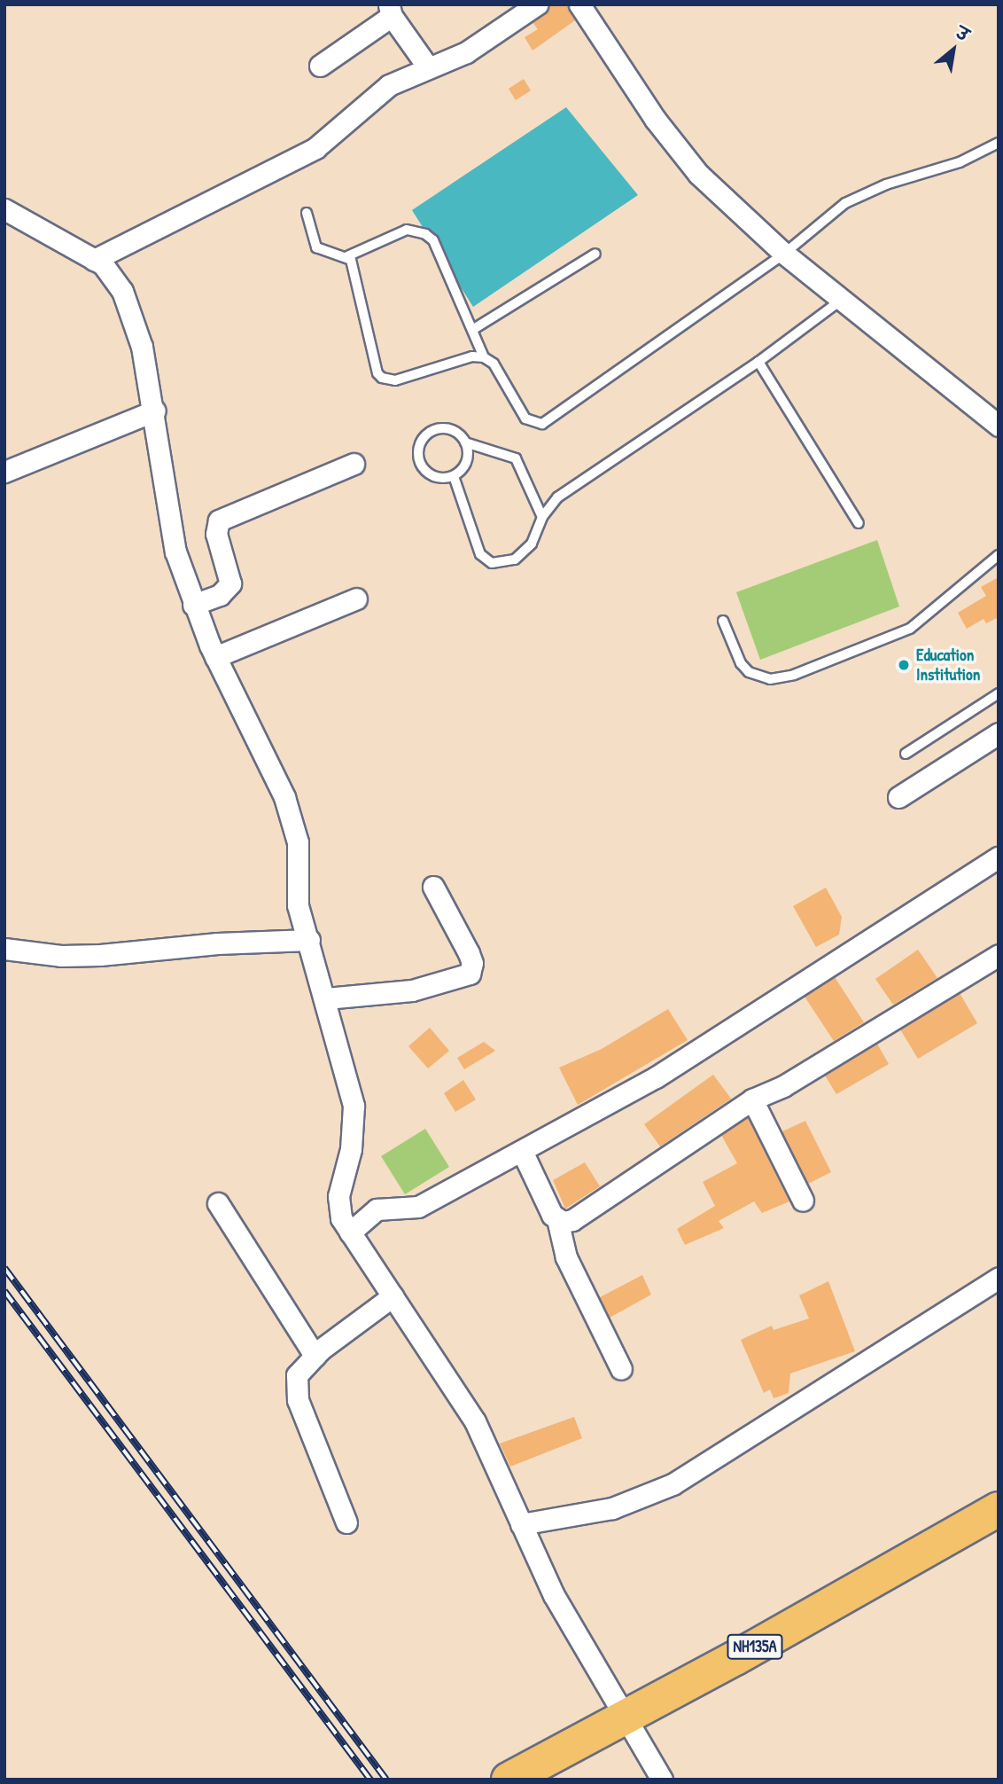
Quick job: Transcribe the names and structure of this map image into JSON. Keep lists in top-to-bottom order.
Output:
{
  "streets": {
    "highway": ["NH135A"]
  },
  "places": ["Education Institution"],
  "north": "top right"
}
